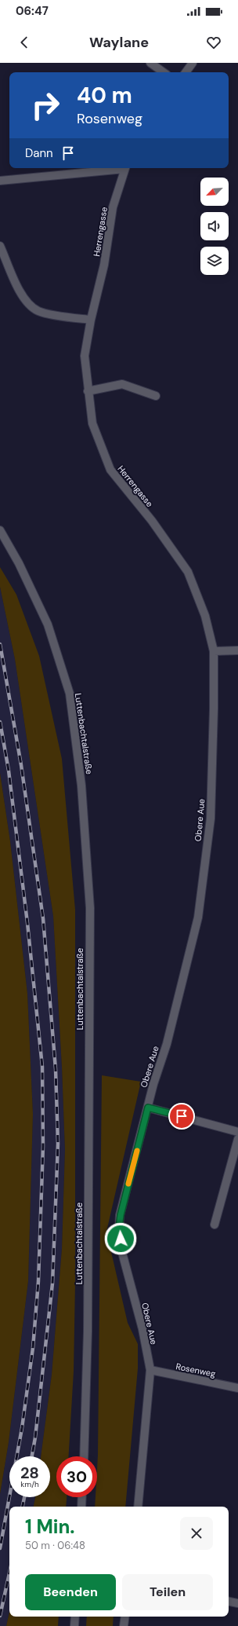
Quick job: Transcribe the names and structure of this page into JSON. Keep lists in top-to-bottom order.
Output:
{
  "streets": {
    "street": [
      "Herrengasse",
      "Luttenbachtalstraße",
      "Obere Aue",
      "Rosenweg"
    ]
  },
  "crossings": [
    ["Herrengasse", "Obere Aue"],
    ["Obere Aue", "Rosenweg"]
  ],
  "north": "bottom left",
  "page": {
    "status": "06:47",
    "header": "Waylane",
    "turn": ["40 m", "Rosenweg"],
    "then": "Dann",
    "speed": "28 km/h",
    "limit": "30",
    "heading": ["1 Min.", "50 m · 06:48"],
    "buttons": ["Beenden", "Teilen"]
  }
}
